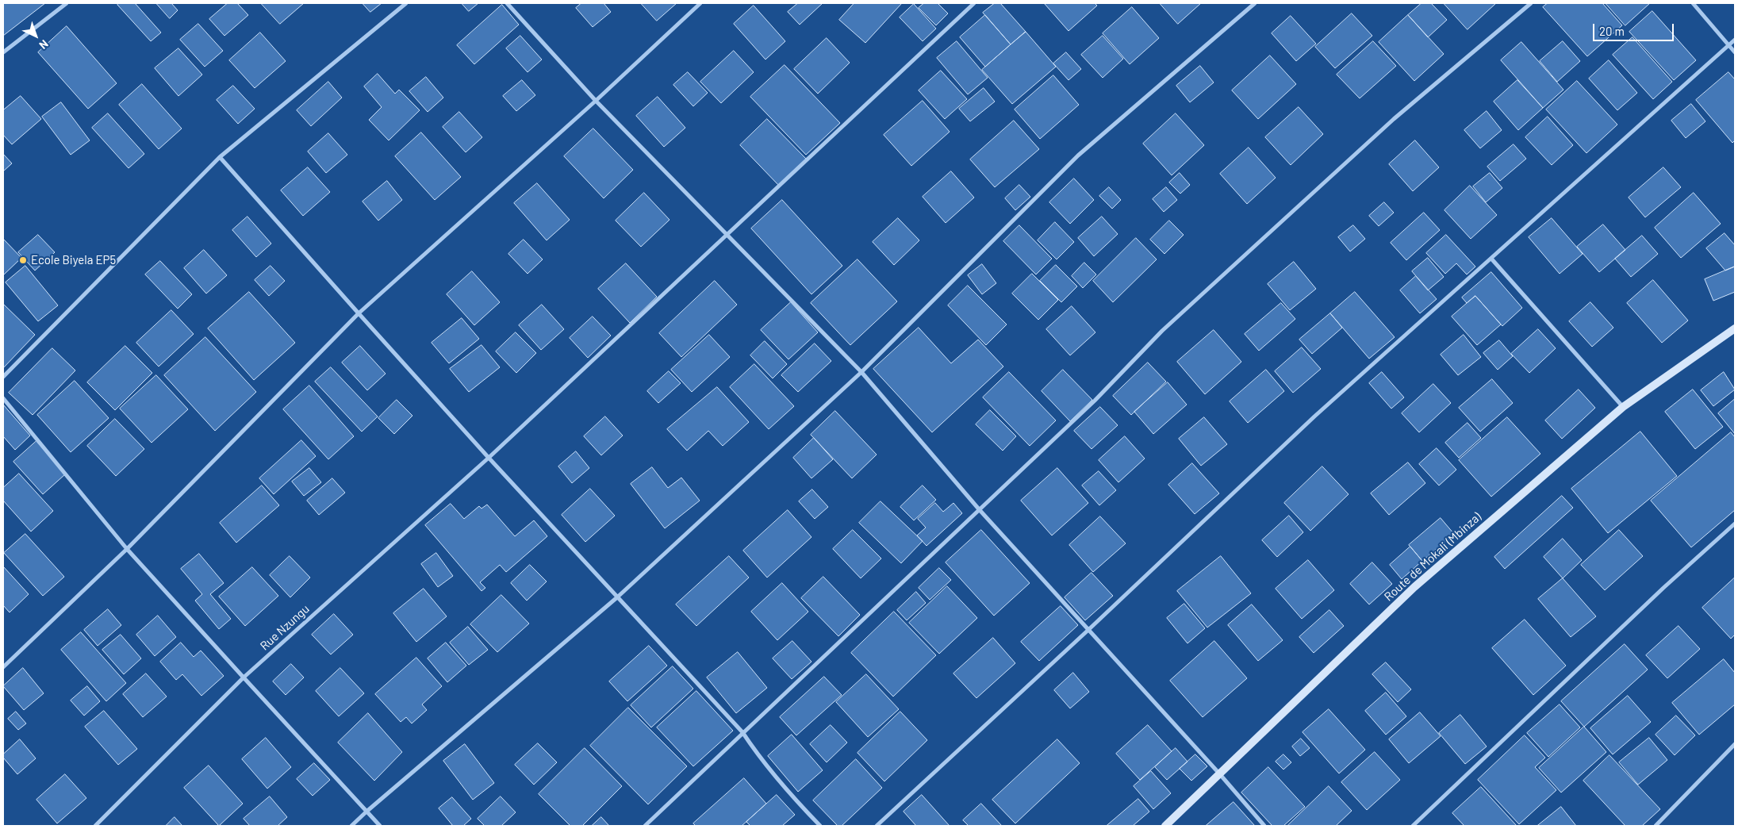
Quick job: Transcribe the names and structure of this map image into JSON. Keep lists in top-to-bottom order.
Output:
{
  "streets": {
    "street": ["Route de Mokali (Mbinza)", "Rue Nzungu"]
  },
  "places": ["Ecole Biyela EP5"],
  "scale_bar": "20 m",
  "north": "bottom right"
}
